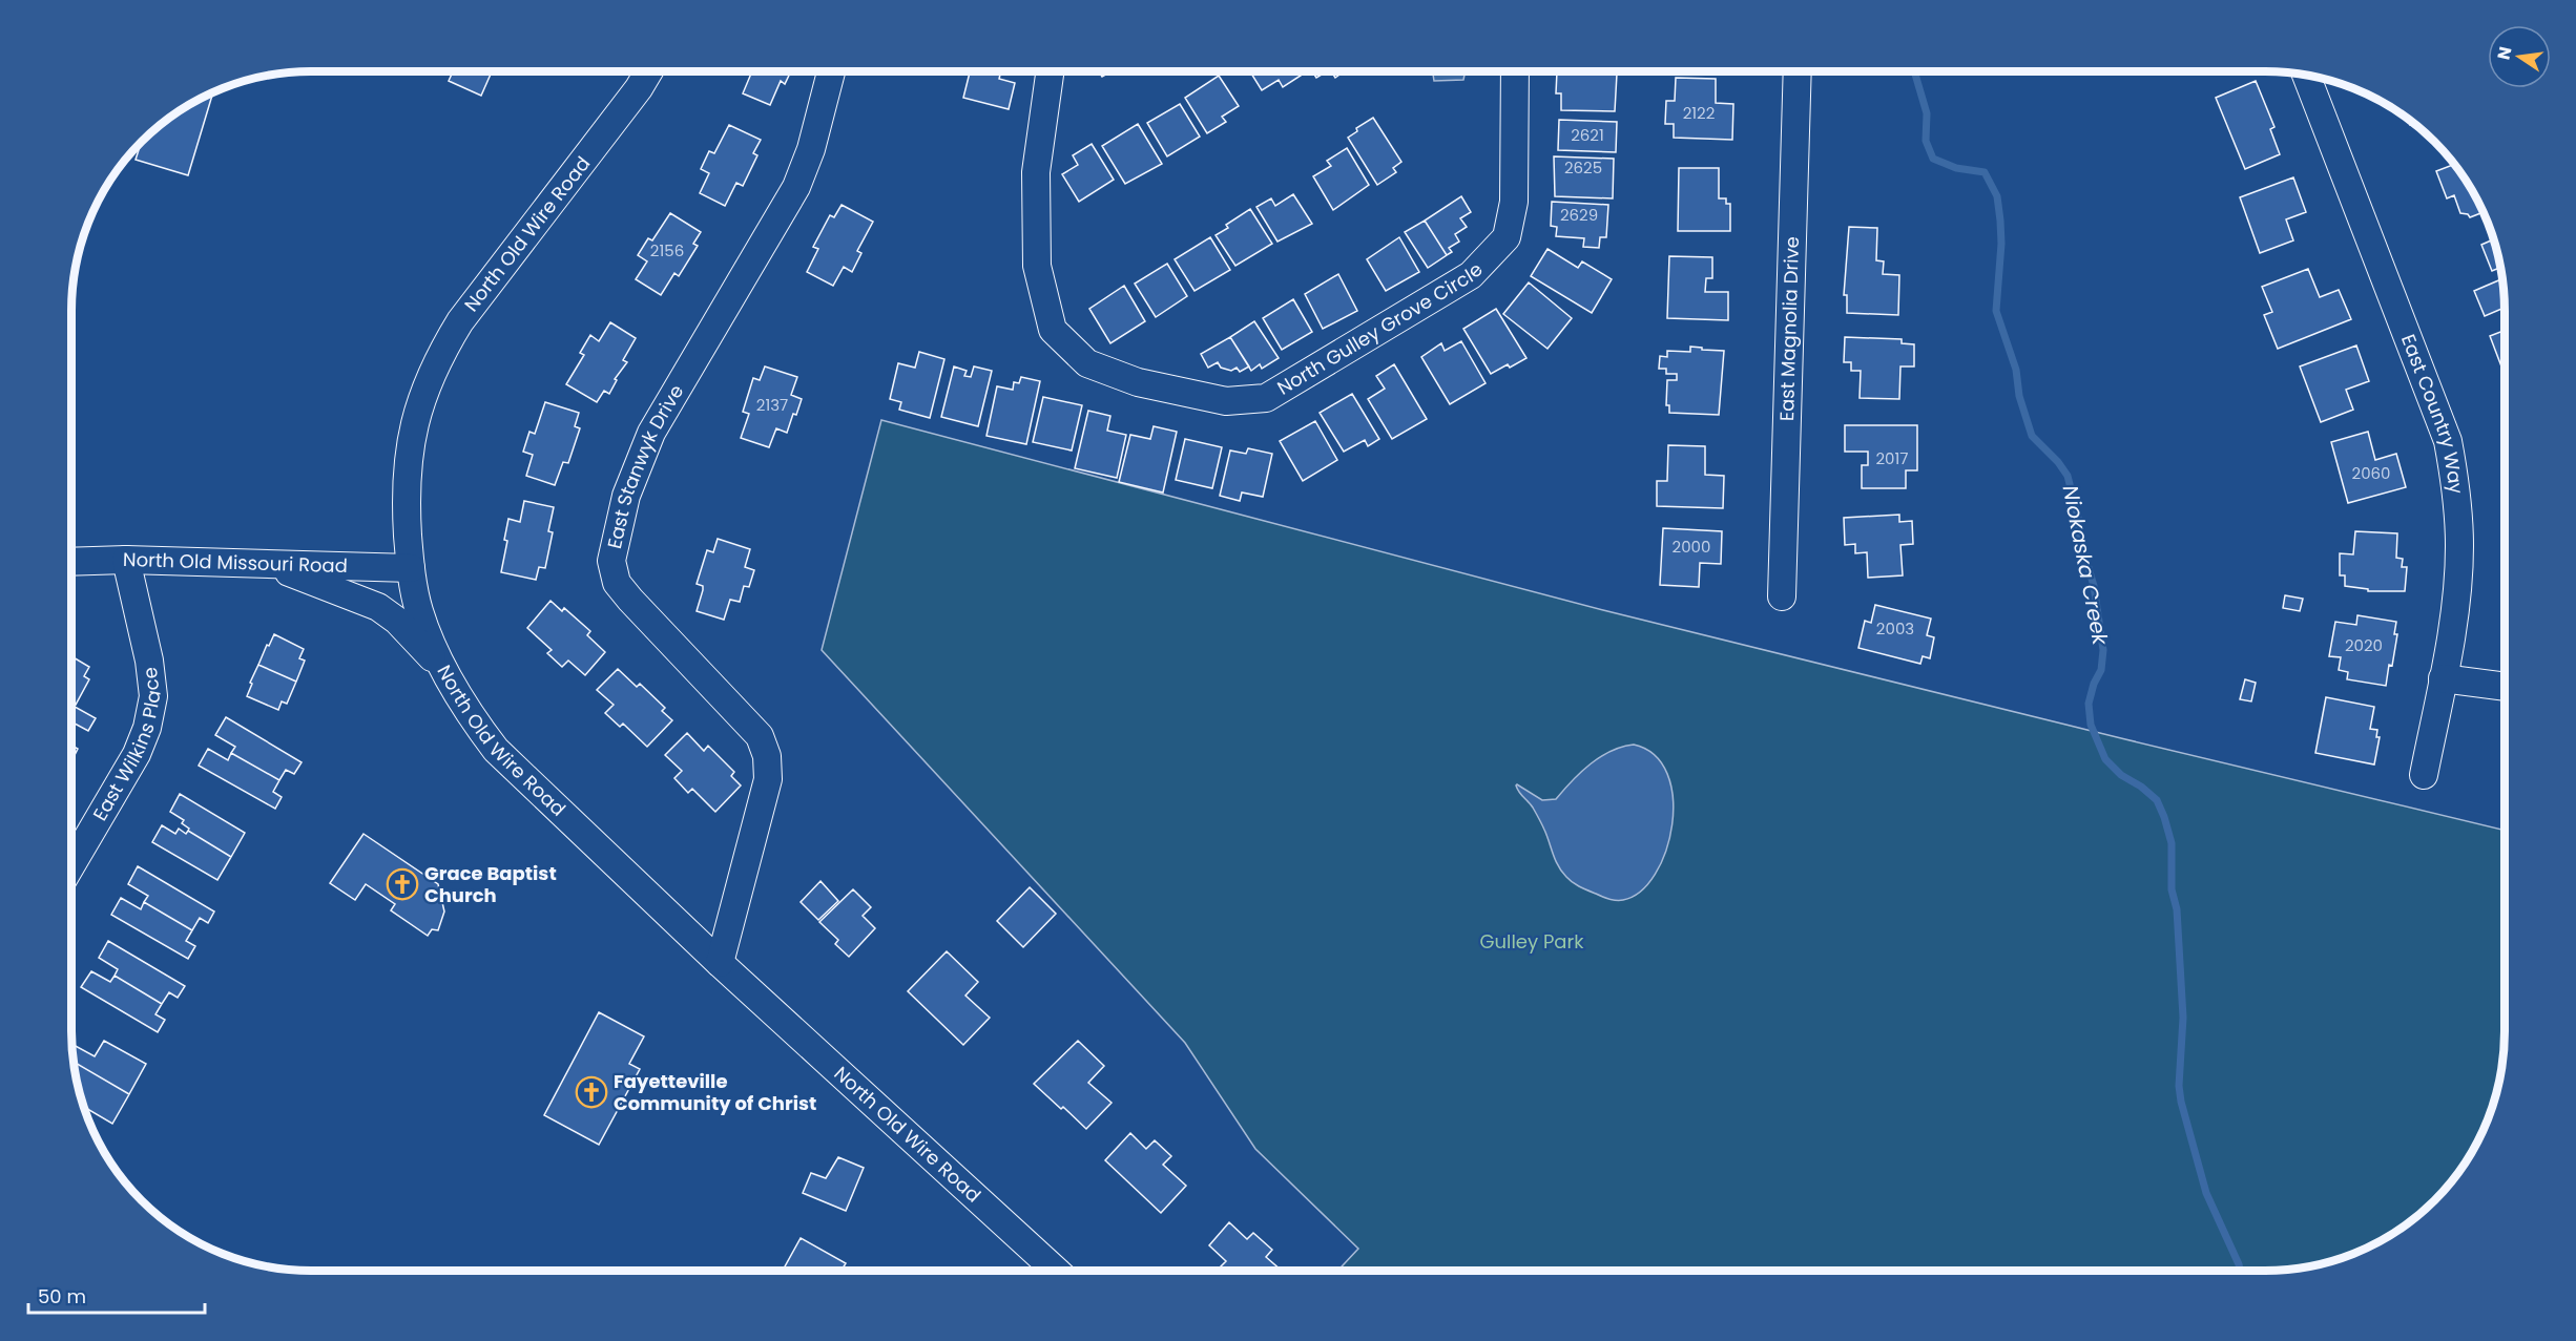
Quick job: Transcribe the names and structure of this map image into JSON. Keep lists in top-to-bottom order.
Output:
{
  "streets": {
    "street": [
      "North Old Wire Road",
      "North Gulley Grove Circle",
      "East Magnolia Drive",
      "East Country Way",
      "East Stanwyk Drive",
      "North Old Missouri Road",
      "East Wilkins Place"
    ]
  },
  "crossings": [
    ["North Old Wire Road", "East Stanwyk Drive"],
    ["North Old Wire Road", "North Old Missouri Road"],
    ["North Old Missouri Road", "East Wilkins Place"]
  ],
  "water": ["Niokaska Creek"],
  "parks": ["Gulley Park"],
  "places": {
    "church": ["Grace Baptist Church", "Fayetteville Community of Christ"]
  },
  "house_numbers": [
    "2122",
    "2621",
    "2625",
    "2629",
    "2156",
    "2137",
    "2017",
    "2060",
    "2000",
    "2003",
    "2020"
  ],
  "scale_bar": "50 m",
  "north": "left"
}
